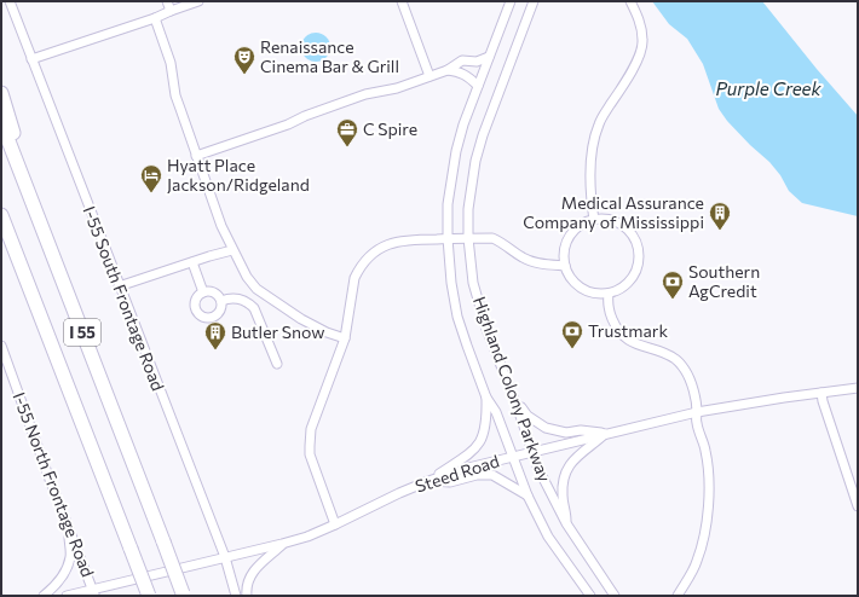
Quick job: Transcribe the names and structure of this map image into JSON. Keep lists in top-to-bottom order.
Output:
{
  "streets": {
    "highway": ["I 55"],
    "street": [
      "I-55 South Frontage Road",
      "Highland Colony Parkway",
      "Steed Road",
      "I-55 North Frontage Road"
    ]
  },
  "crossings": [
    ["I-55 South Frontage Road", "Steed Road"],
    ["Highland Colony Parkway", "Steed Road"],
    ["Steed Road", "I-55 North Frontage Road"]
  ],
  "water": ["Purple Creek"],
  "places": {
    "theatre": ["Renaissance Cinema Bar & Grill"],
    "office": ["C Spire"],
    "hotel": ["Hyatt Place Jackson/Ridgeland"],
    "building": ["Medical Assurance Company of Mississippi", "Butler Snow"],
    "bank": ["Southern AgCredit", "Trustmark"]
  }
}
